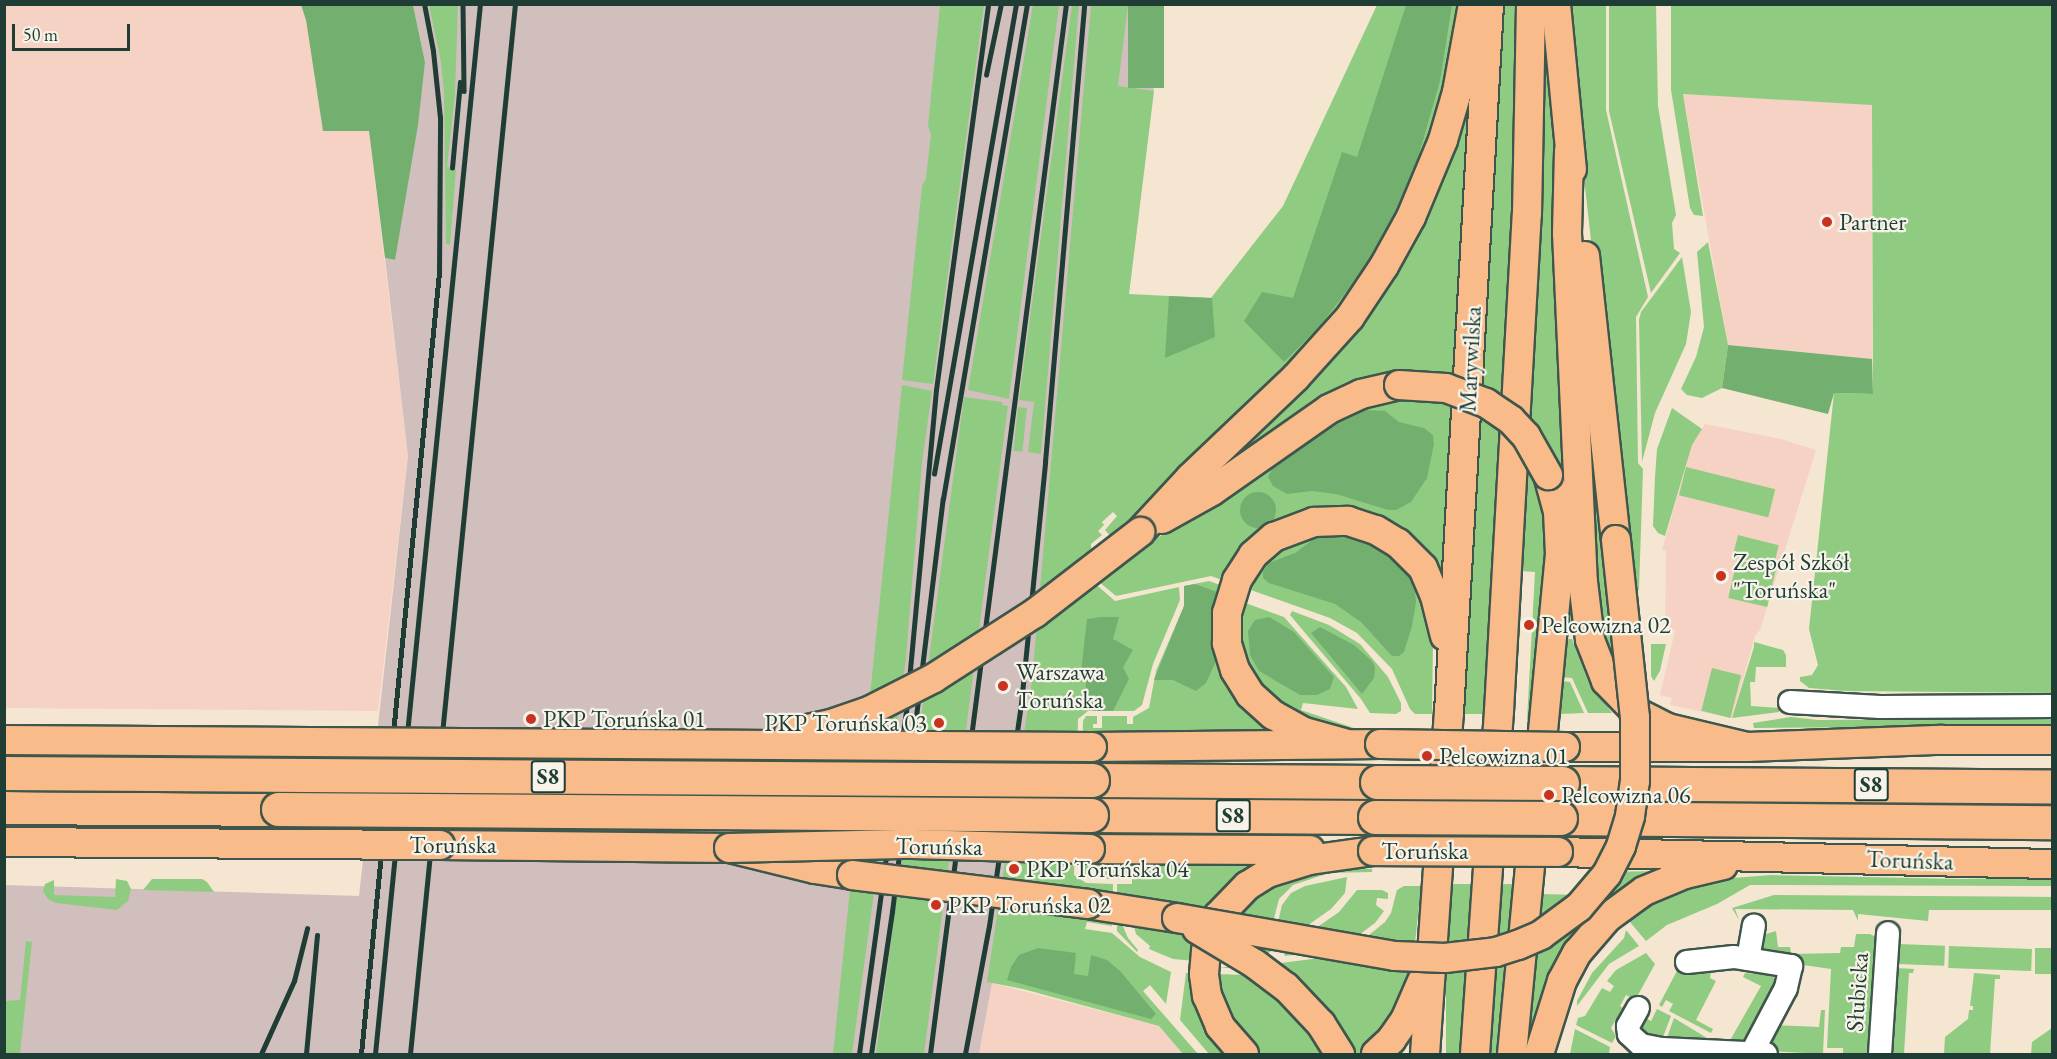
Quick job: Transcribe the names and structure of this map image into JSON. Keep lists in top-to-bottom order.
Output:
{
  "streets": {
    "highway": ["S8", "Toruńska"],
    "main road": ["Marywilska"],
    "street": ["Słubicka"]
  },
  "places": [
    "Partner",
    "Zespół Szkół \"Toruńska\"",
    "Pelcowizna 02",
    "Warszawa Toruńska",
    "PKP Toruńska 01",
    "PKP Toruńska 03",
    "Pelcowizna 01",
    "Pelcowizna 06",
    "PKP Toruńska 04",
    "PKP Toruńska 02"
  ],
  "scale_bar": "50 m"
}
